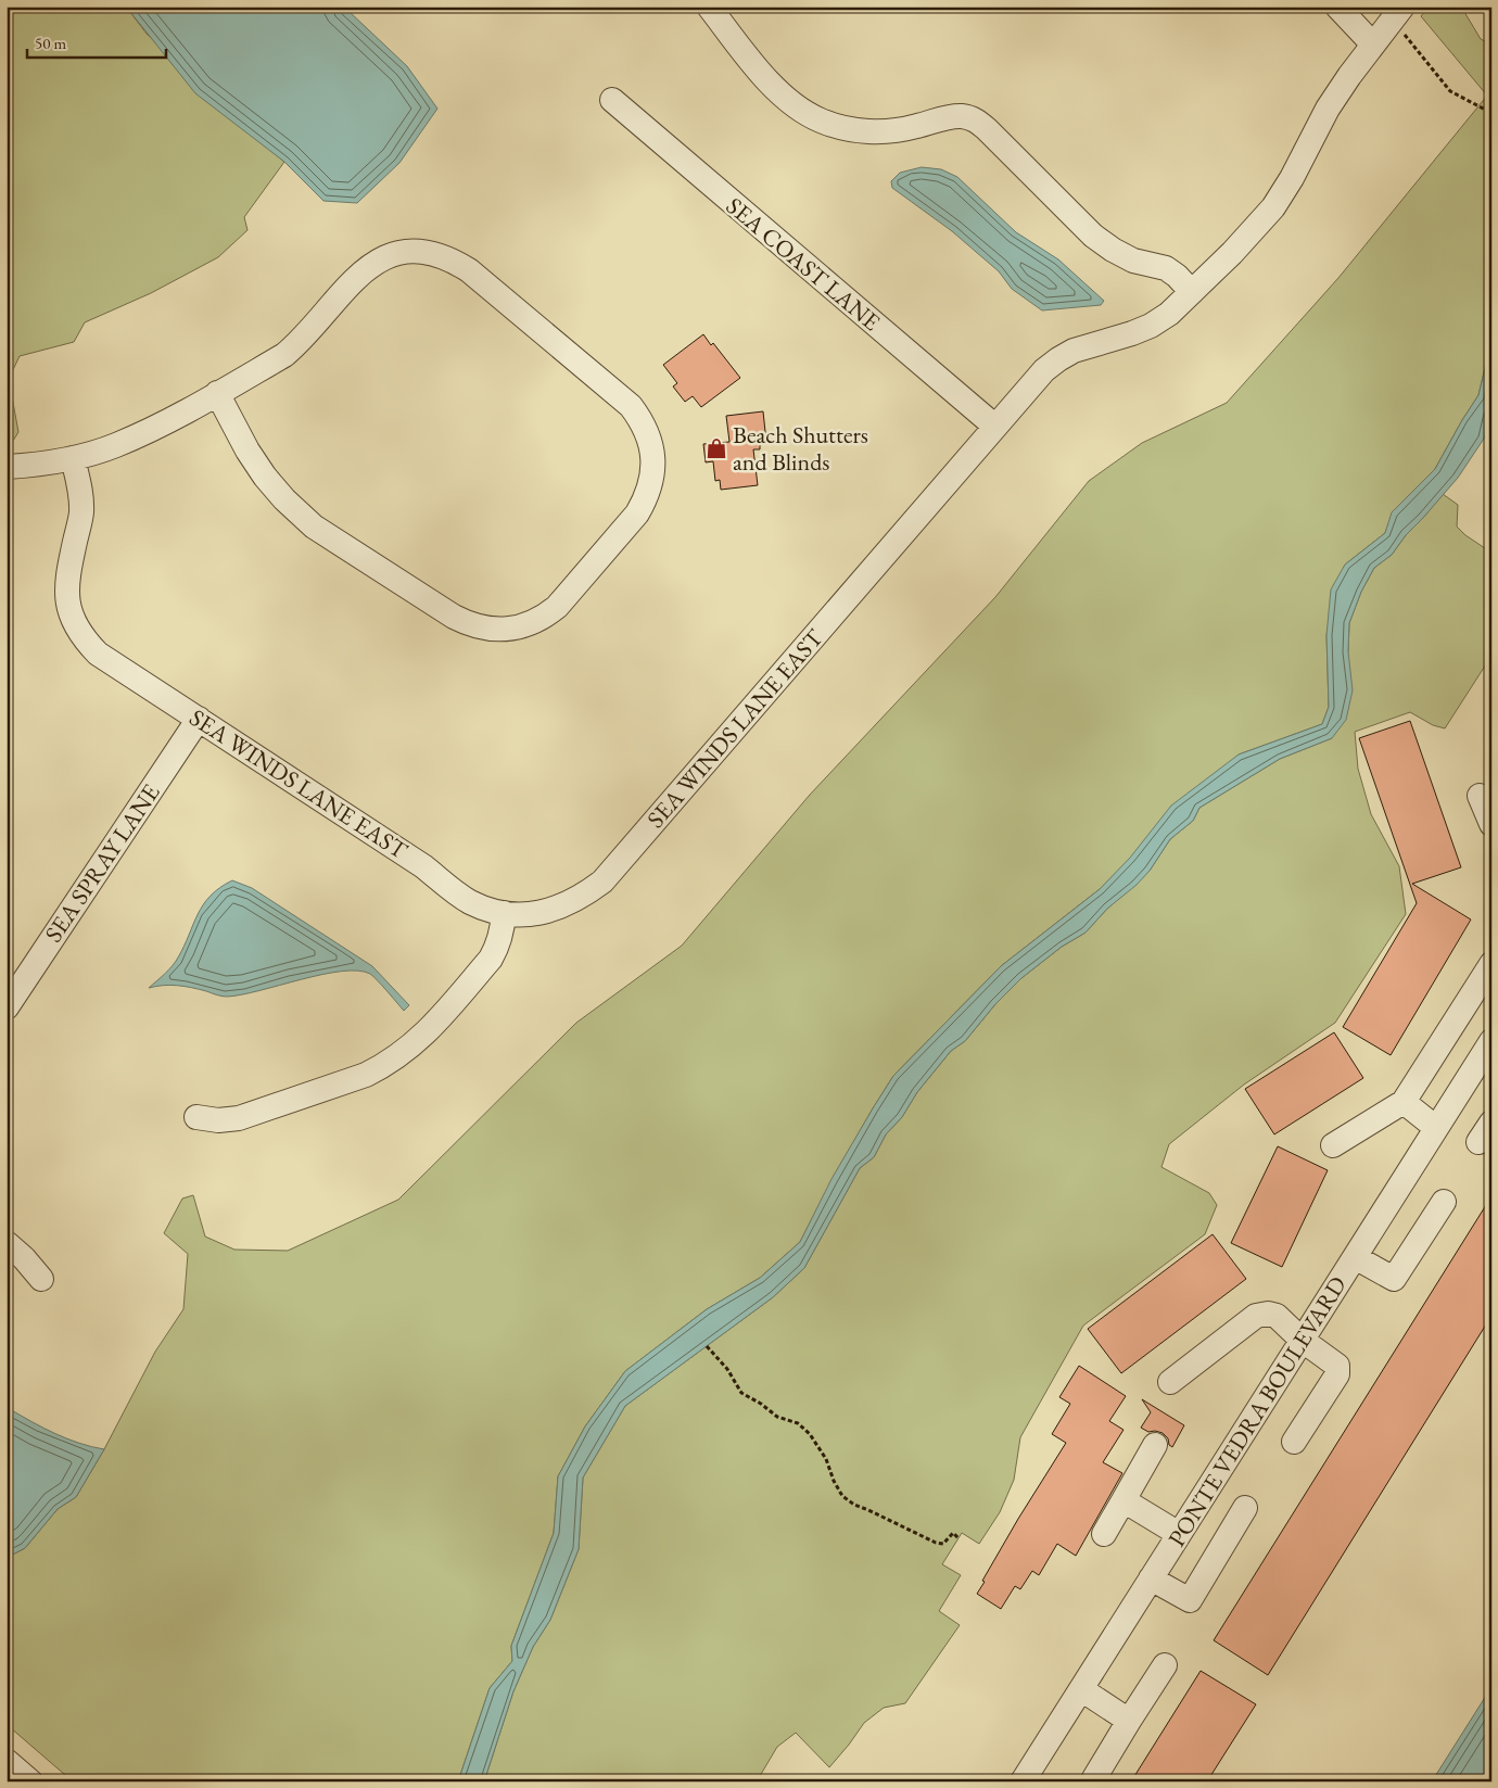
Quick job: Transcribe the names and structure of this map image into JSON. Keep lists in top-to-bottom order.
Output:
{
  "streets": {
    "street": [
      "SEA COAST LANE",
      "SEA WINDS LANE EAST",
      "SEA SPRAY LANE",
      "PONTE VEDRA BOULEVARD"
    ]
  },
  "crossings": [
    ["SEA COAST LANE", "SEA WINDS LANE EAST"],
    ["SEA WINDS LANE EAST", "SEA SPRAY LANE"]
  ],
  "places": {
    "shop": ["Beach Shutters and Blinds"]
  },
  "scale_bar": "50 m"
}
